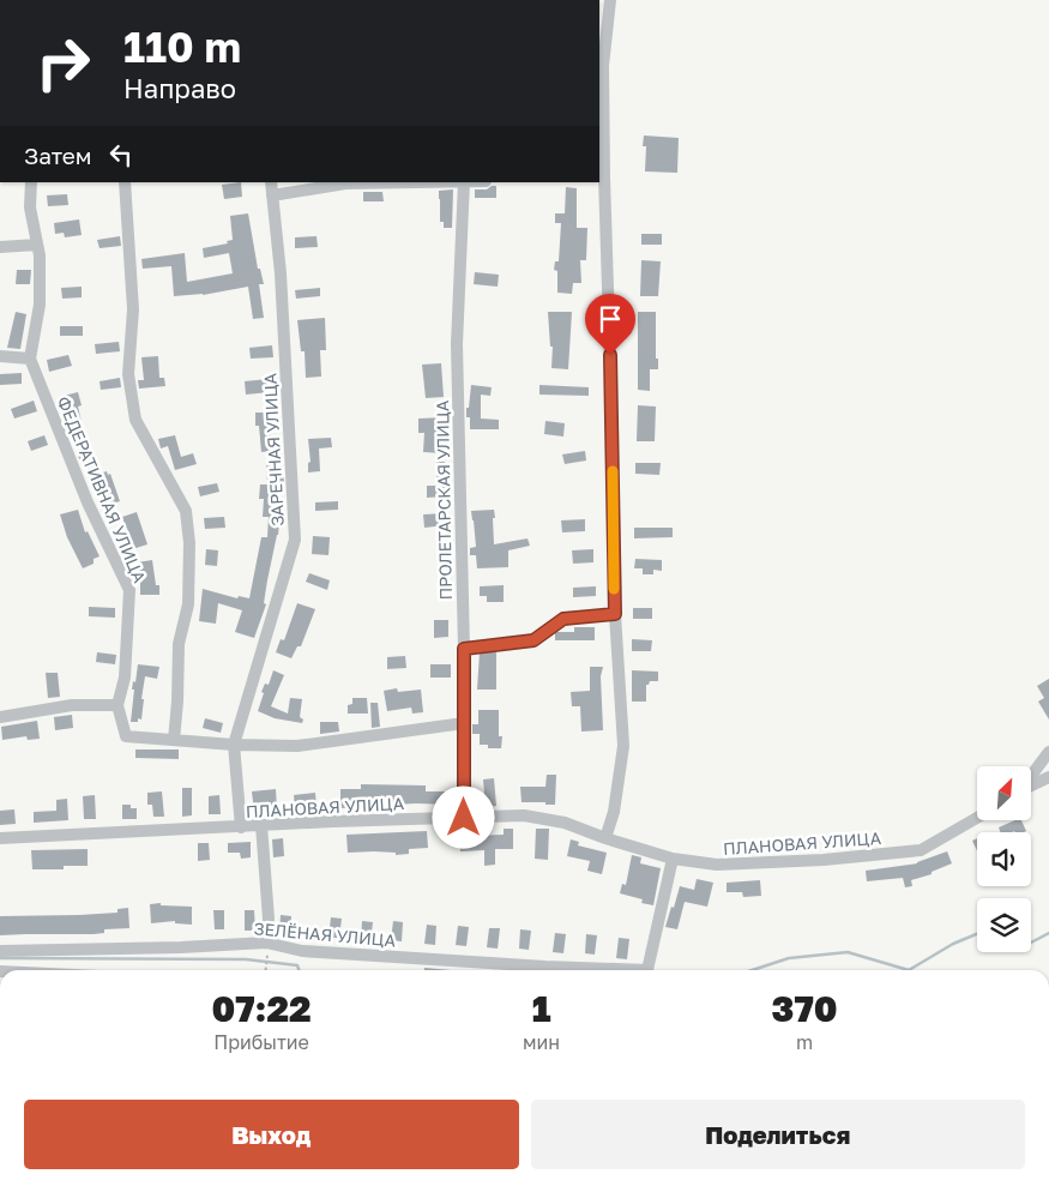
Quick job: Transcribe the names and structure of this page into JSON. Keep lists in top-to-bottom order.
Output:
{
  "streets": {
    "street": [
      "ЗАРЕЧНАЯ УЛИЦА",
      "ФЕДЕРАТИВНАЯ УЛИЦА",
      "ПРОЛЕТАРСКАЯ УЛИЦА",
      "ПЛАНОВАЯ УЛИЦА",
      "ЗЕЛЁНАЯ УЛИЦА"
    ]
  },
  "crossings": [
    ["ЗАРЕЧНАЯ УЛИЦА", "ПЛАНОВАЯ УЛИЦА"],
    ["ПРОЛЕТАРСКАЯ УЛИЦА", "ПЛАНОВАЯ УЛИЦА"],
    ["ПЛАНОВАЯ УЛИЦА", "ЗЕЛЁНАЯ УЛИЦА"]
  ],
  "north": "top right",
  "page": {
    "turn": ["110 m", "Направо"],
    "then": "Затем",
    "eta": [
      "07:22",
      "Прибытие",
      "1",
      "мин",
      "370",
      "m"
    ],
    "buttons": ["Выход", "Поделиться"]
  }
}
